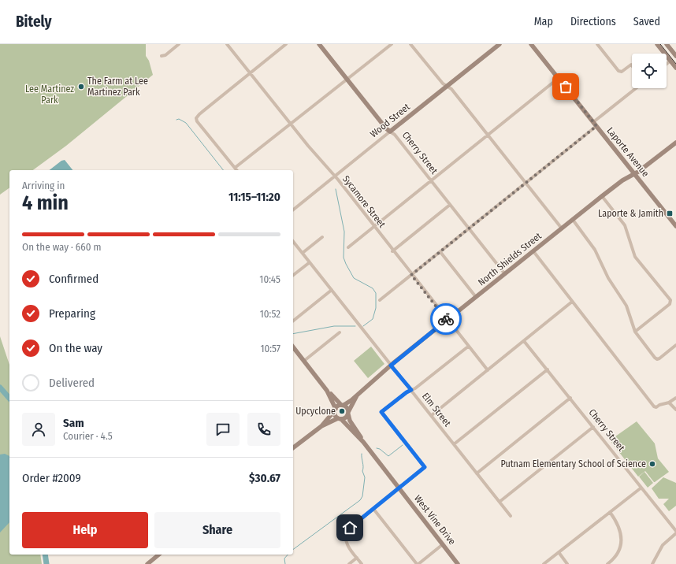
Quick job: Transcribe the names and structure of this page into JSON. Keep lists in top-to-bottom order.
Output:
{
  "streets": {
    "street": [
      "Wood Street",
      "Laporte Avenue",
      "Cherry Street",
      "Sycamore Street",
      "North Shields Street",
      "Elm Street",
      "West Vine Drive"
    ]
  },
  "crossings": [
    ["Wood Street", "Cherry Street"],
    ["Wood Street", "Sycamore Street"],
    ["Laporte Avenue", "North Shields Street"],
    ["Cherry Street", "North Shields Street"],
    ["Sycamore Street", "North Shields Street"],
    ["North Shields Street", "Elm Street"],
    ["North Shields Street", "West Vine Drive"]
  ],
  "parks": ["Lee Martinez Park"],
  "places": {
    "other": ["The Farm at Lee Martinez Park", "Upcyclone", "Putnam Elementary School of Science"],
    "transit": ["Laporte & Jamith"]
  },
  "page": {
    "header": "Bitely",
    "nav": ["Map", "Directions", "Saved"],
    "heading": ["4 min", "Arriving in", "11:15–11:20"],
    "panel": [
      "Sam",
      "Courier · 4.5",
      "Order #2009",
      "$30.67"
    ],
    "bar": "On the way · 660 m",
    "list": [
      ["Confirmed", "10:45"],
      ["Preparing", "10:52"],
      ["On the way", "10:57"],
      "Delivered"
    ],
    "buttons": ["Help", "Share"]
  }
}
